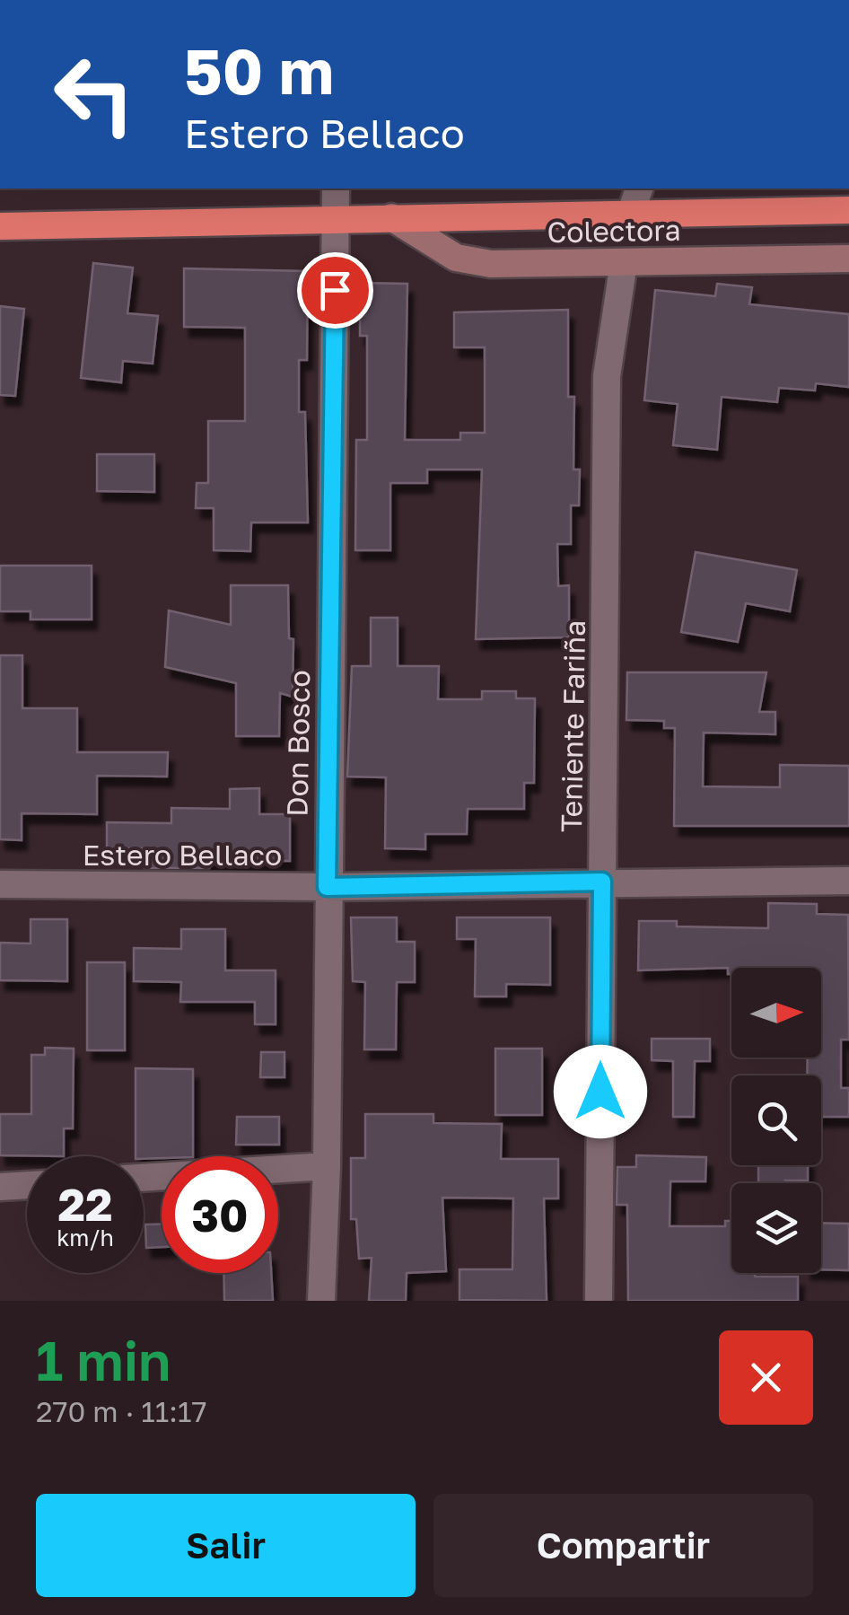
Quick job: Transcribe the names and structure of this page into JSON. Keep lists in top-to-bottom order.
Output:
{
  "streets": {
    "main road": ["Colectora"],
    "street": ["Teniente Fariña", "Don Bosco", "Estero Bellaco"]
  },
  "crossings": [
    ["Colectora", "Teniente Fariña"],
    ["Teniente Fariña", "Estero Bellaco"],
    ["Don Bosco", "Estero Bellaco"]
  ],
  "north": "right",
  "page": {
    "turn": ["50 m", "Estero Bellaco"],
    "speed": "22 km/h",
    "limit": "30",
    "heading": ["1 min", "270 m · 11:17"],
    "buttons": ["Salir", "Compartir"]
  }
}
